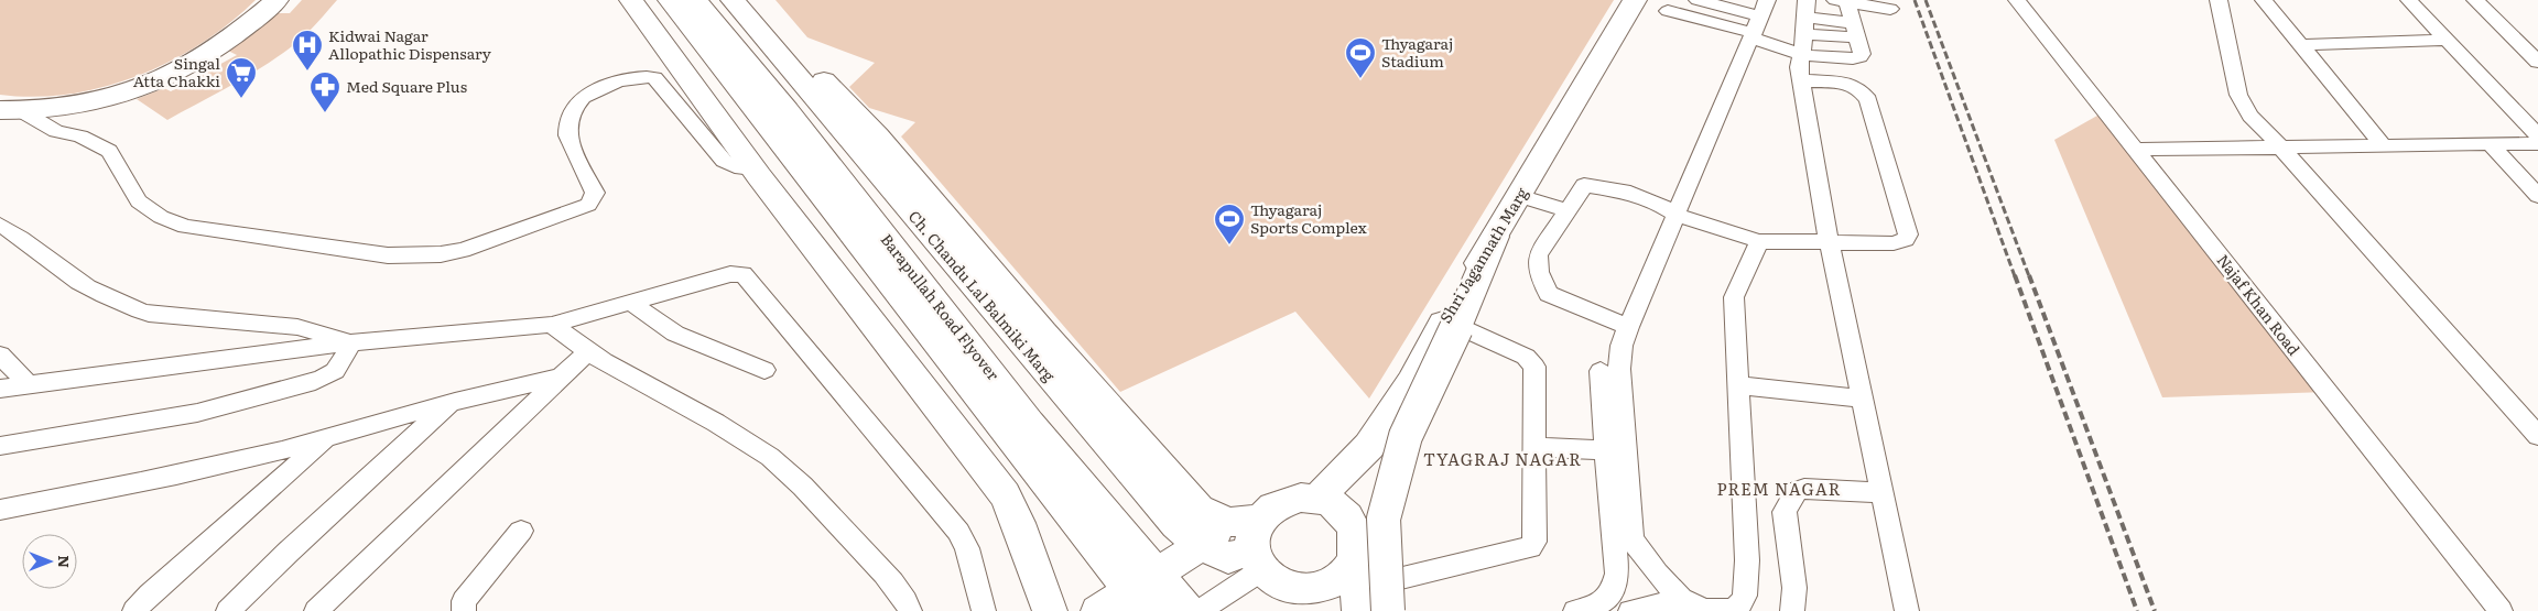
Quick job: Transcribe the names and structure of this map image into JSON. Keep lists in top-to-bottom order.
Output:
{
  "streets": {
    "main road": ["Shri Jagannath Marg", "Ch. Chandu Lal Balmiki Marg", "Barapullah Road Flyover"],
    "street": ["Najaf Khan Road"]
  },
  "districts": ["TYAGRAJ NAGAR", "PREM NAGAR"],
  "places": {
    "hospital": ["Kidwai Nagar Allopathic Dispensary"],
    "sports": ["Thyagaraj Stadium", "Thyagaraj Sports Complex"],
    "supermarket": ["Singal Atta Chakki"],
    "pharmacy": ["Med Square Plus"]
  },
  "north": "right"
}
